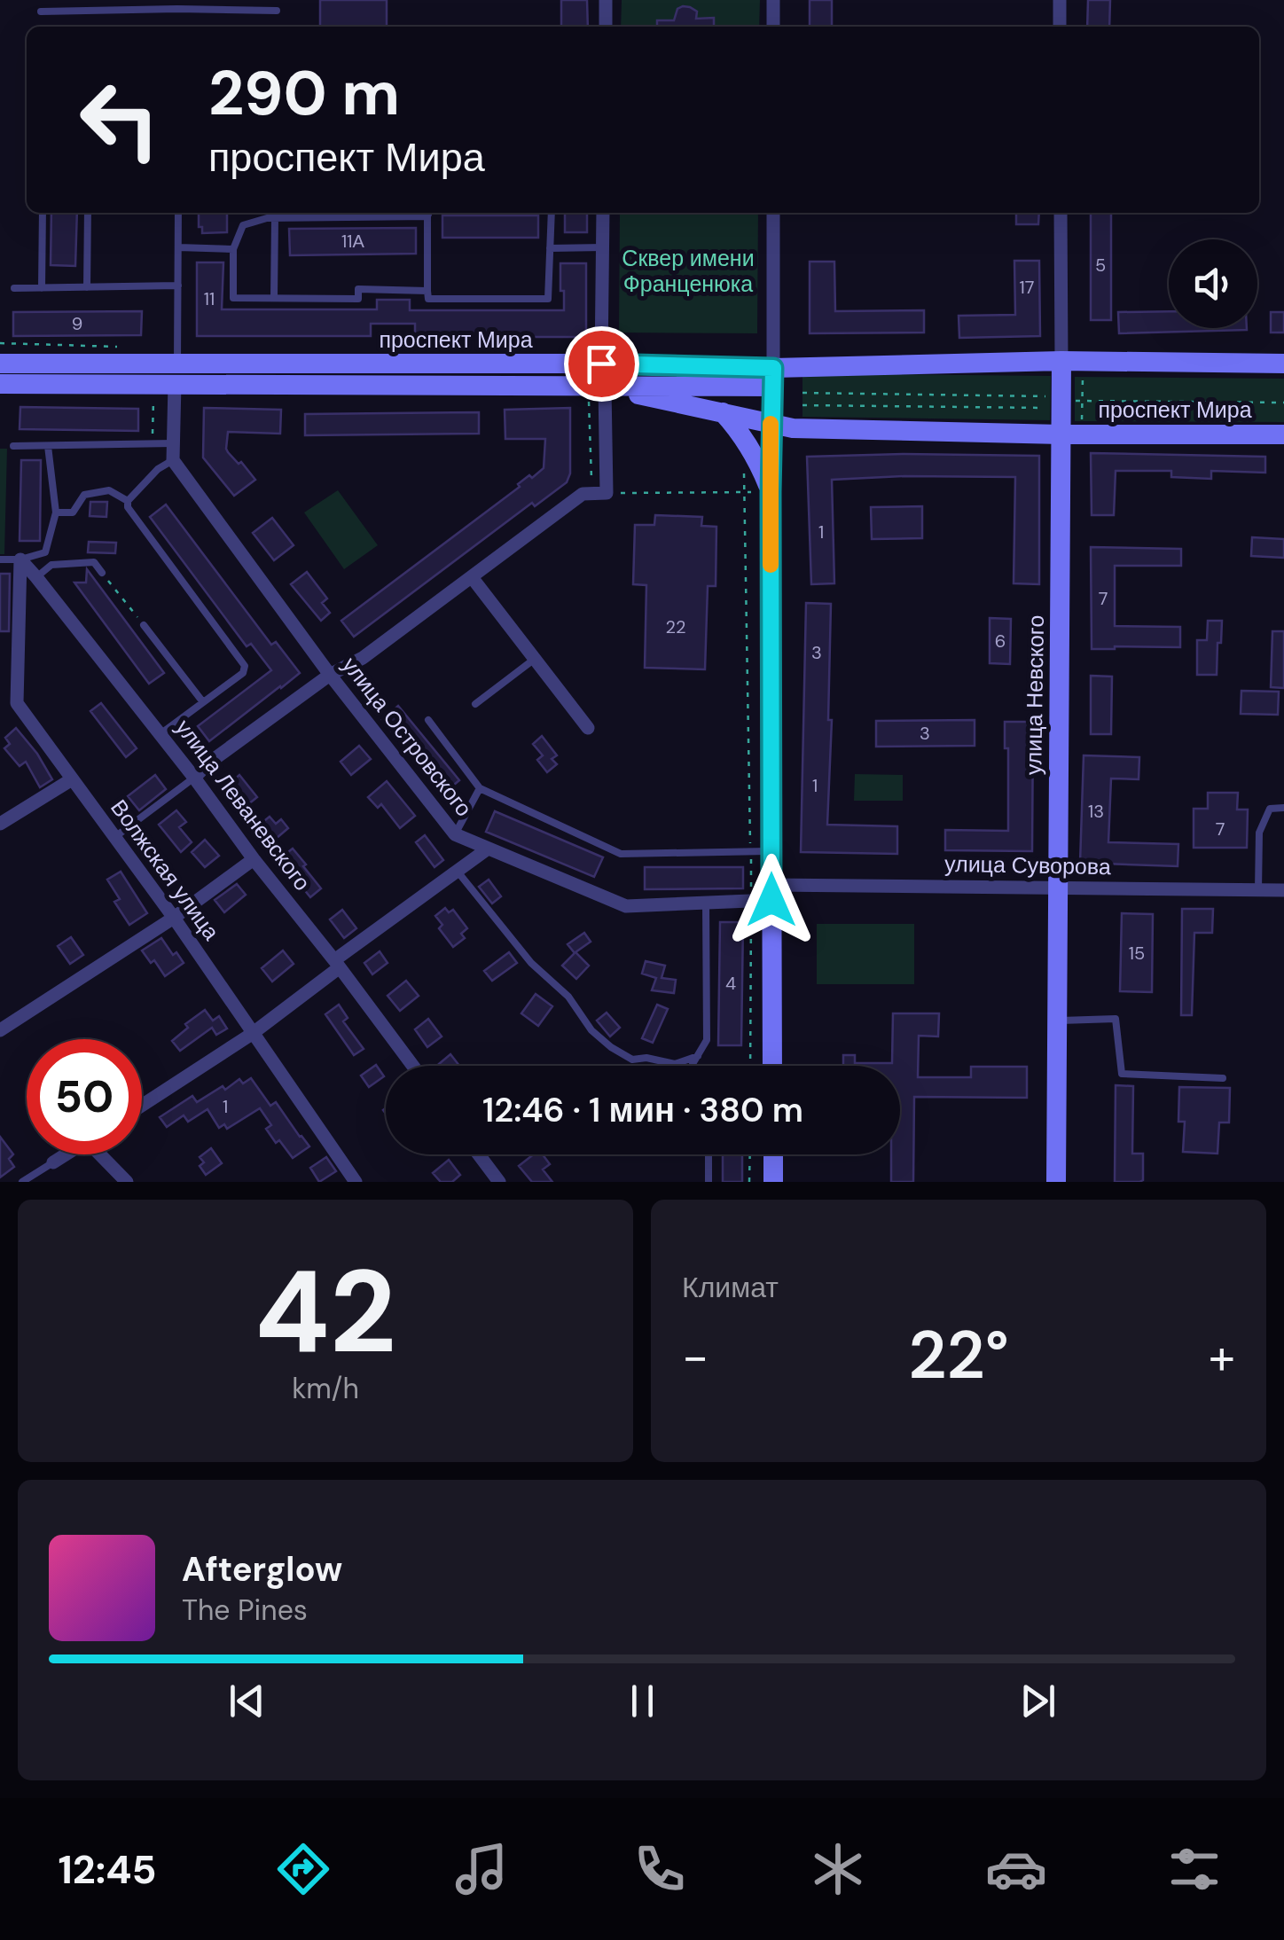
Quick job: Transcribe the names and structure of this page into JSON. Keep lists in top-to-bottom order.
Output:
{
  "streets": {
    "main road": ["проспект Мира", "улица Невского"],
    "street": [
      "улица Островского",
      "улица Леваневского",
      "улица Суворова",
      "Волжская улица"
    ]
  },
  "crossings": [
    ["проспект Мира", "улица Невского"],
    ["улица Невского", "улица Суворова"],
    ["улица Островского", "улица Суворова"],
    ["улица Леваневского", "Волжская улица"]
  ],
  "parks": ["Сквер имени Франценюка"],
  "house_numbers": [
    "11А",
    "5",
    "17",
    "11",
    "9",
    "1",
    "7",
    "22",
    "6",
    "3",
    "3",
    "1",
    "13",
    "7",
    "15",
    "4",
    "1"
  ],
  "page": {
    "turn": ["290 m", "проспект Мира"],
    "limit": "50",
    "trip": "12:46 · 1 мин · 380 m",
    "tile": [
      ["42", "km/h"],
      "Климат"
    ],
    "heat": ["−", "22°", "+"],
    "song": ["Afterglow", "The Pines"],
    "tabs": "12:45"
  }
}
